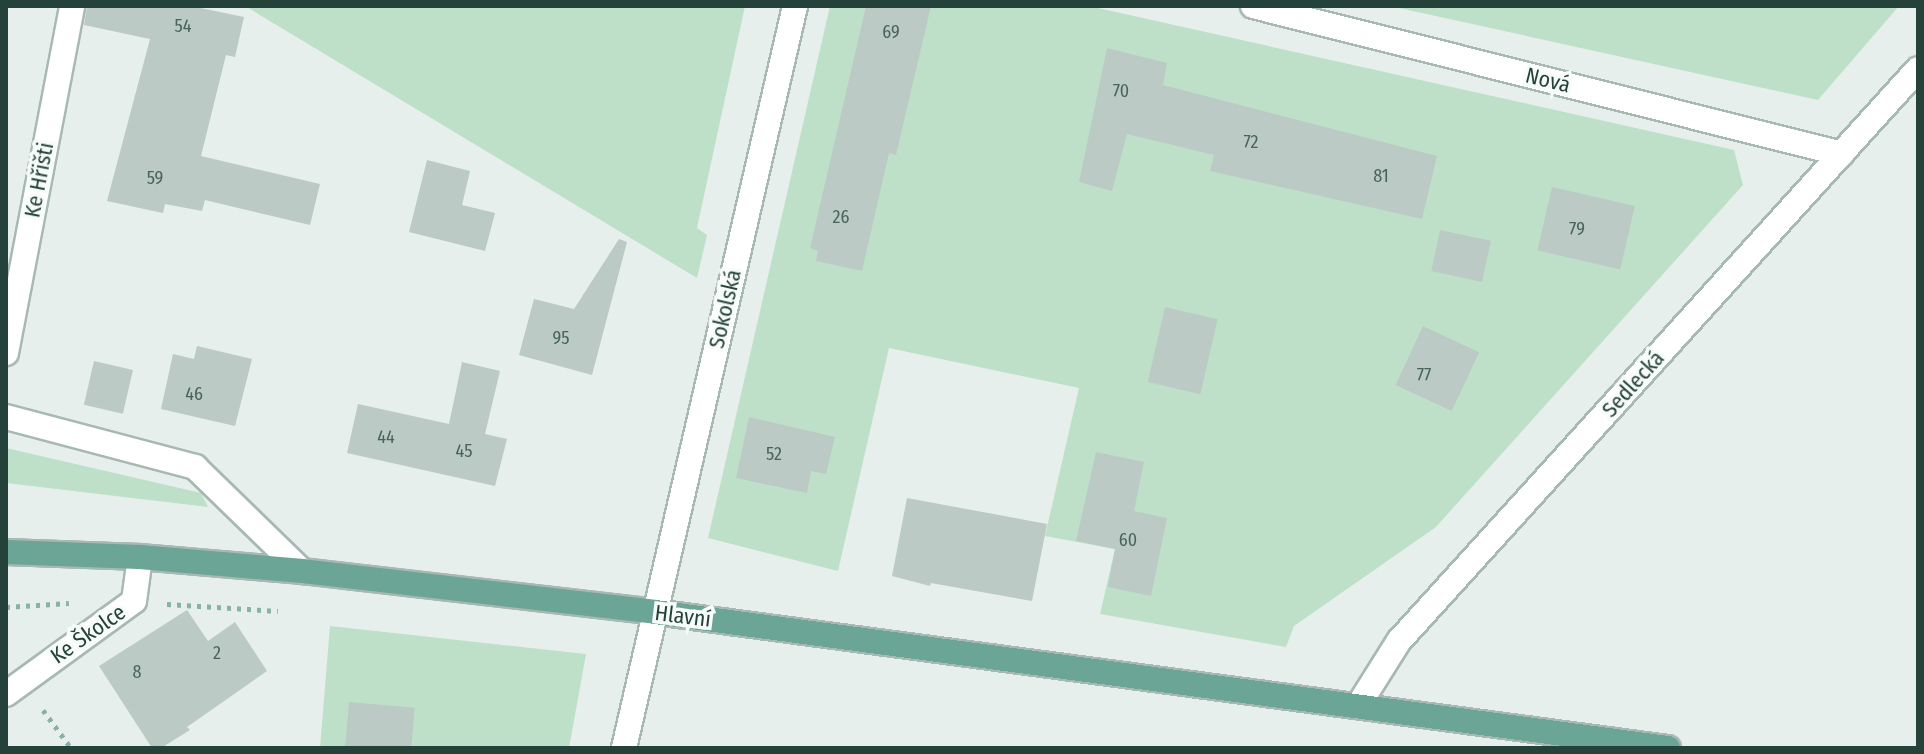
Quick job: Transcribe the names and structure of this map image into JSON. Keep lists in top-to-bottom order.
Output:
{
  "streets": {
    "main road": ["Hlavní"],
    "street": [
      "Nová",
      "Ke Hřišti",
      "Sokolská",
      "Sedlecká",
      "Ke Školce"
    ]
  },
  "crossings": [
    ["Nová", "Sedlecká"],
    ["Sokolská", "Hlavní"],
    ["Sedlecká", "Hlavní"],
    ["Hlavní", "Ke Školce"]
  ],
  "house_numbers": [
    "54",
    "69",
    "70",
    "72",
    "81",
    "59",
    "26",
    "79",
    "95",
    "77",
    "46",
    "44",
    "45",
    "52",
    "60",
    "2",
    "8"
  ]
}
